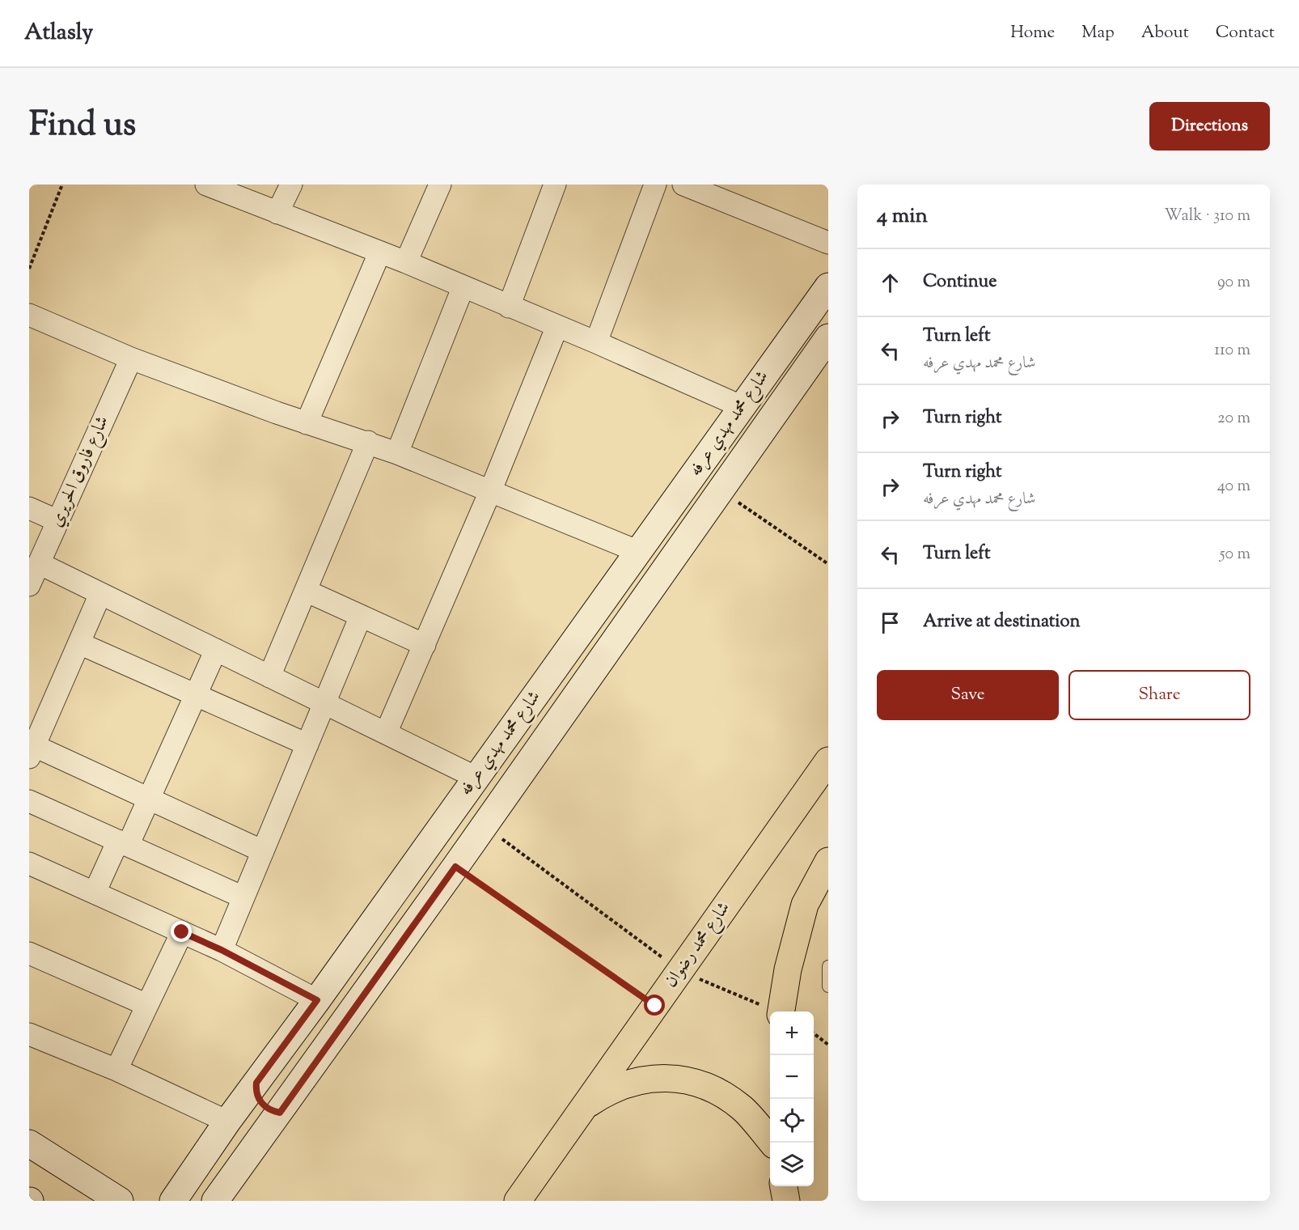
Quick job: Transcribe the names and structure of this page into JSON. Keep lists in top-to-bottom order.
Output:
{
  "streets": {
    "main road": ["شارع محمد رضوان"],
    "street": ["شارع محمد مهدي عرفه", "شارع فاروق الحريري"]
  },
  "page": {
    "header": "Atlasly",
    "nav": [
      "Home",
      "Map",
      "About",
      "Contact"
    ],
    "title": "Find us",
    "buttons": [
      "Directions",
      ["Save", "Share"]
    ],
    "heading": ["4 min", "Walk · 310 m"],
    "list": [
      ["Continue", "90 m"],
      ["Turn left", "شارع محمد مهدي عرفه", "110 m"],
      ["Turn right", "20 m"],
      ["Turn right", "شارع محمد مهدي عرفه", "40 m"],
      ["Turn left", "50 m"],
      "Arrive at destination"
    ],
    "map_buttons": ["+", "−"]
  }
}
